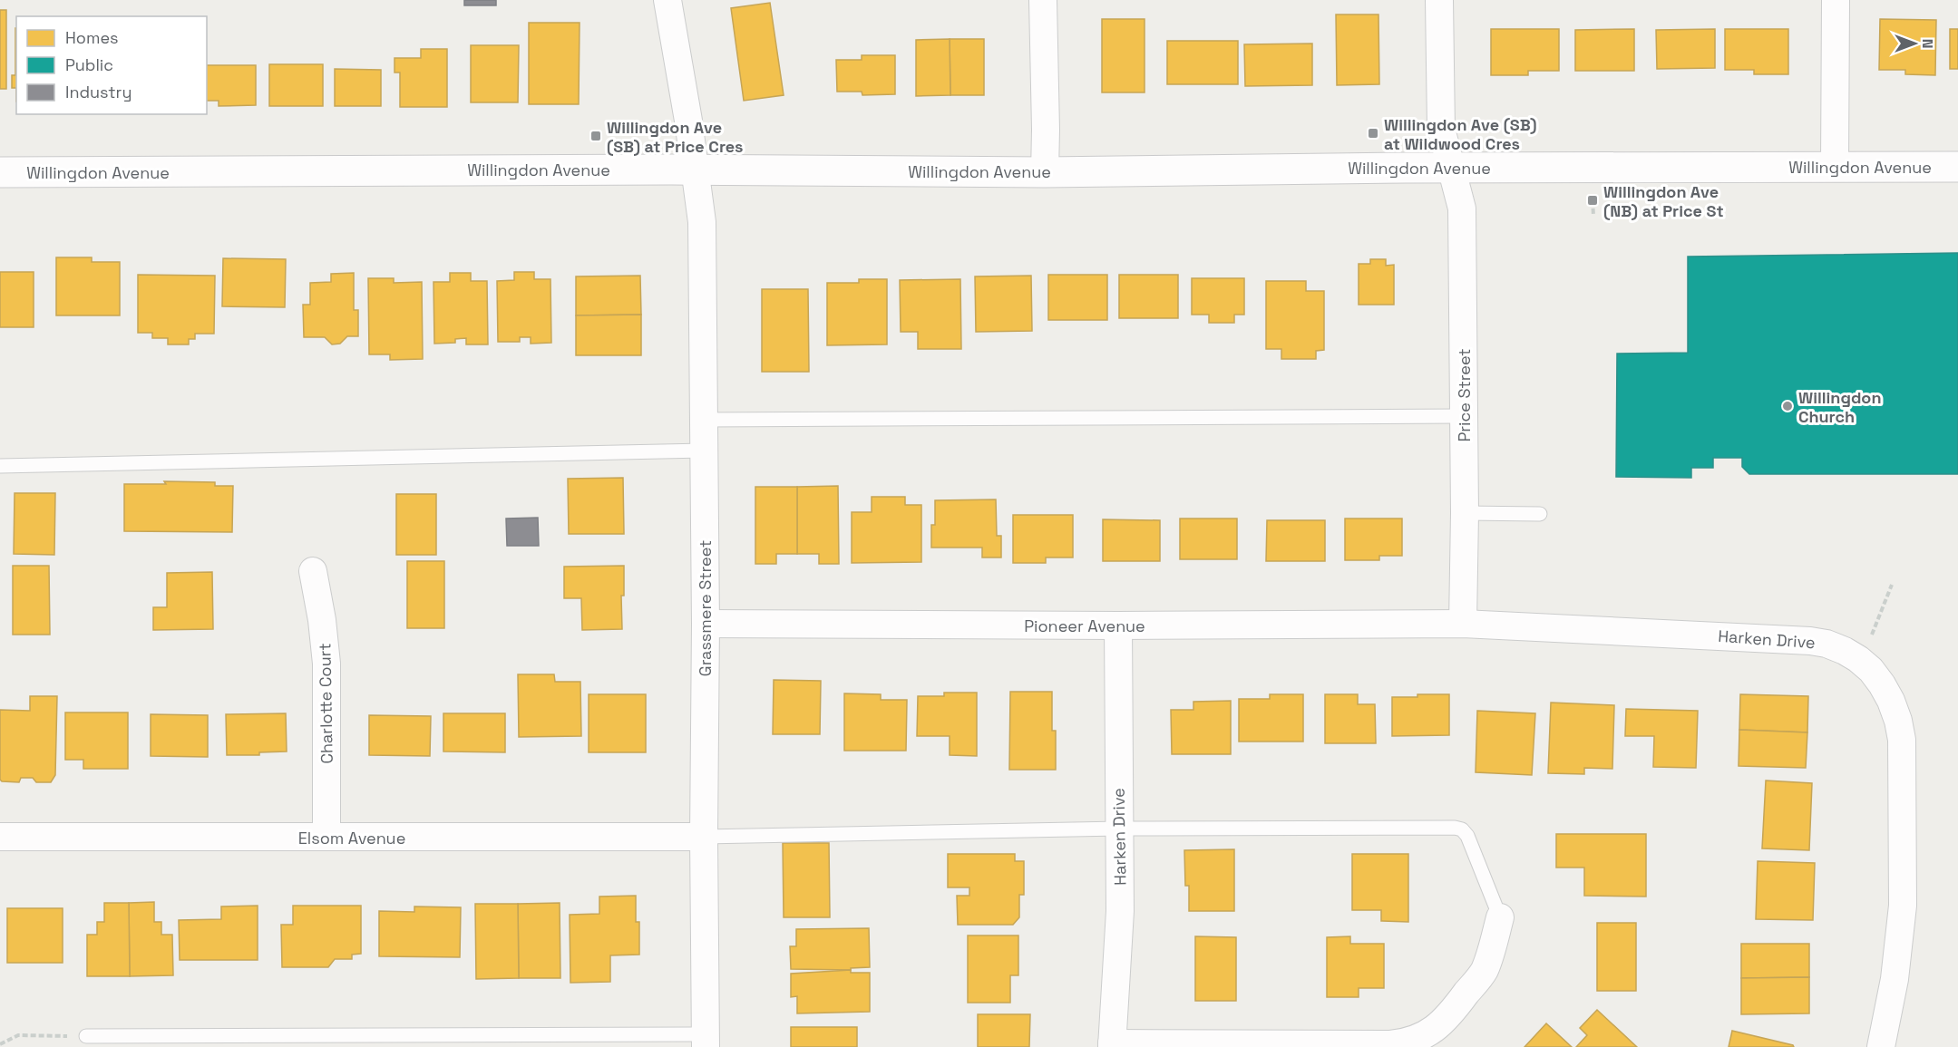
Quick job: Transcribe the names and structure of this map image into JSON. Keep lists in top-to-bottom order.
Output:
{
  "streets": {
    "main road": ["Willingdon Avenue"],
    "street": [
      "Price Street",
      "Grassmere Street",
      "Pioneer Avenue",
      "Harken Drive",
      "Charlotte Court",
      "Elsom Avenue"
    ]
  },
  "crossings": [
    ["Willingdon Avenue", "Price Street"],
    ["Willingdon Avenue", "Grassmere Street"],
    ["Price Street", "Pioneer Avenue"],
    ["Price Street", "Harken Drive"],
    ["Grassmere Street", "Pioneer Avenue"],
    ["Grassmere Street", "Elsom Avenue"],
    ["Pioneer Avenue", "Harken Drive"],
    ["Charlotte Court", "Elsom Avenue"]
  ],
  "places": {
    "transit": ["Willingdon Ave (SB) at Wildwood Cres", "Willingdon Ave (SB) at Price Cres", "Willingdon Ave (NB) at Price St"],
    "other": ["Willingdon Church"]
  },
  "legend": ["Homes", "Public", "Industry"],
  "north": "right"
}
